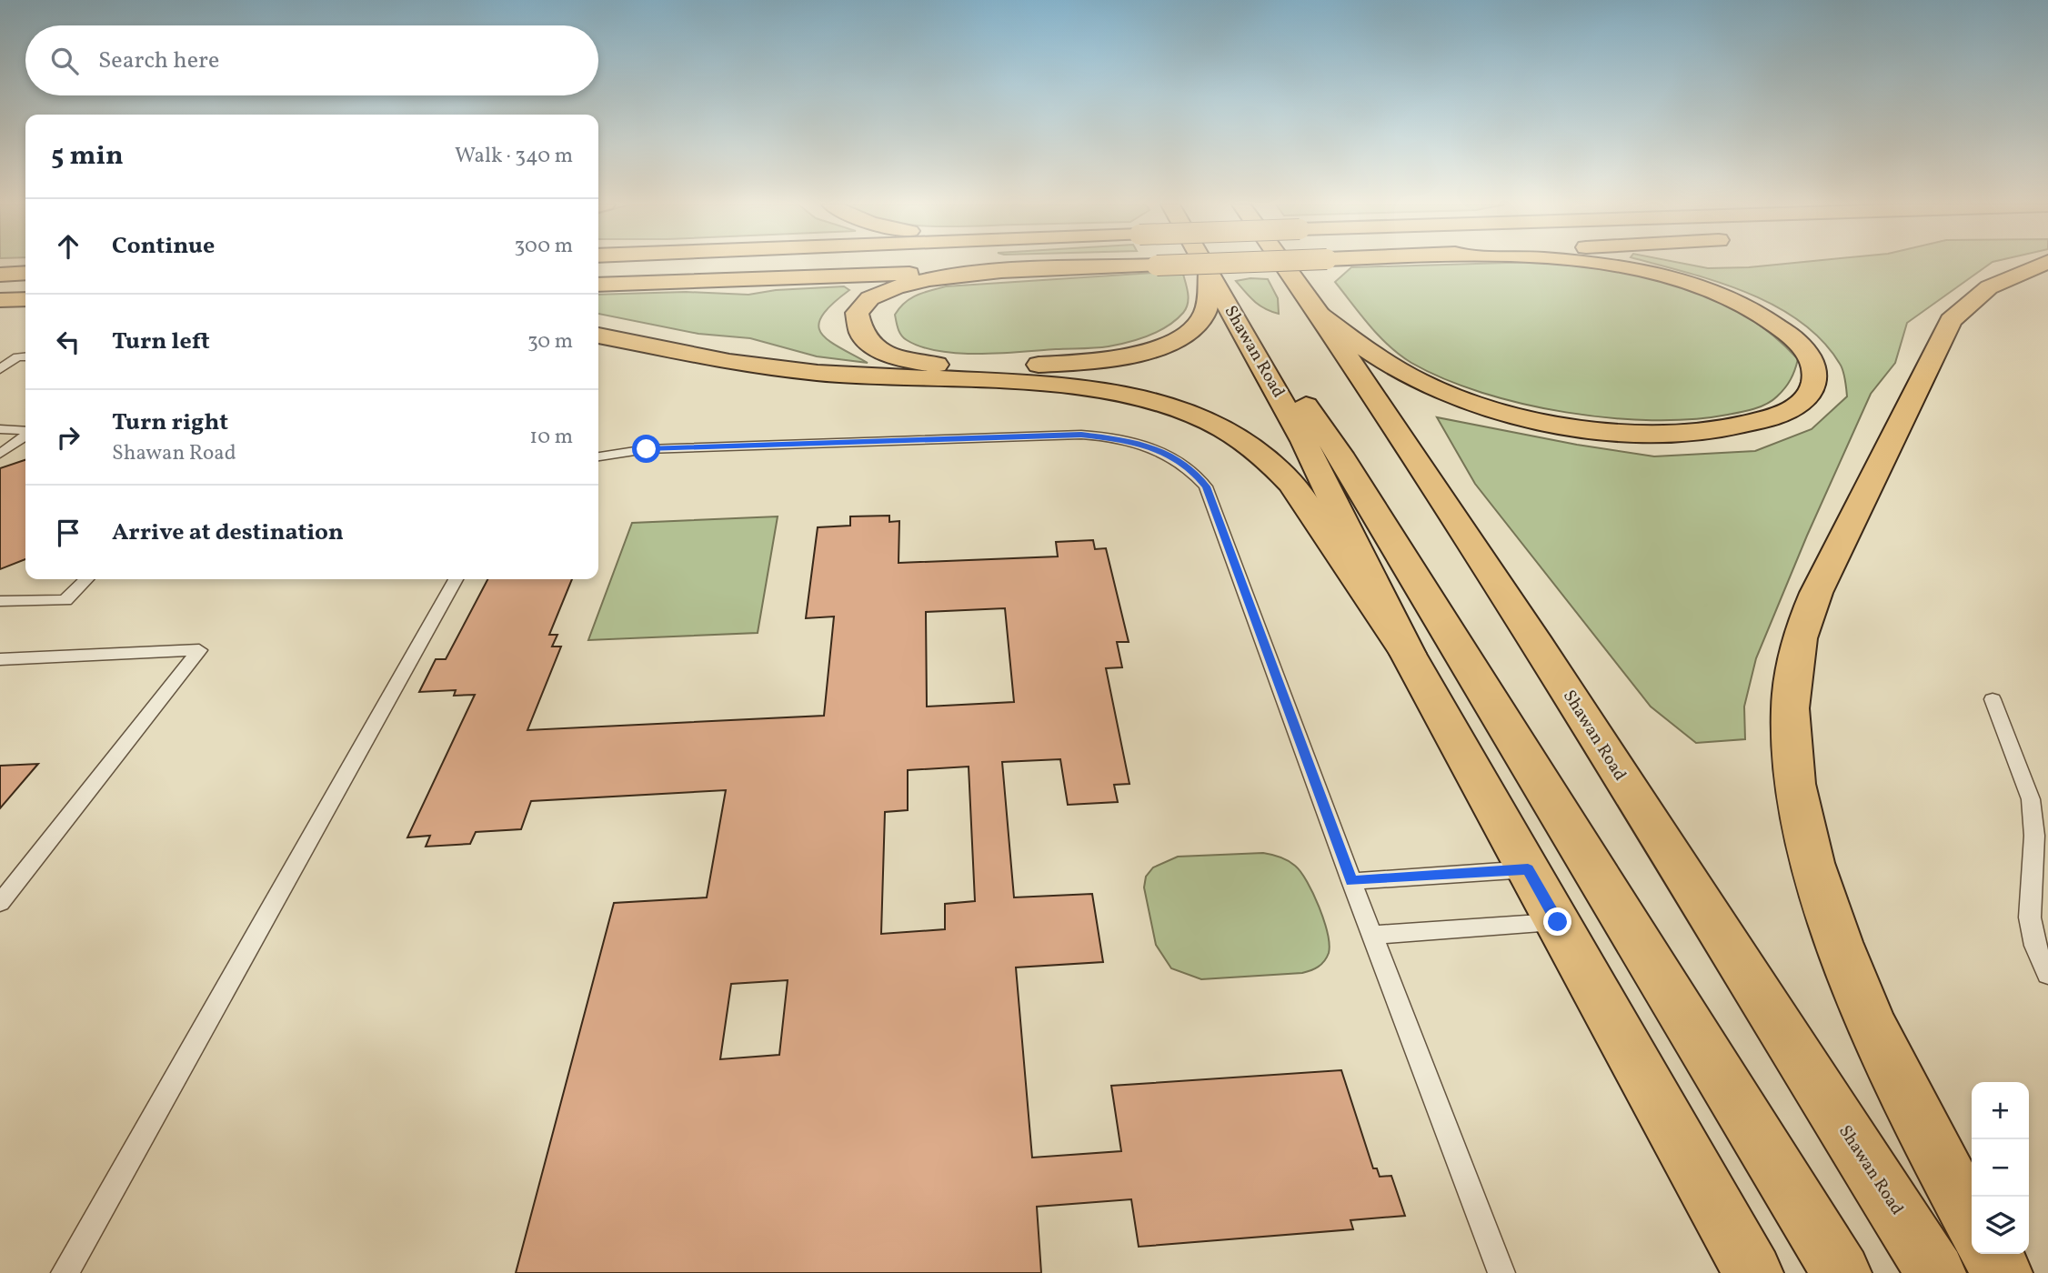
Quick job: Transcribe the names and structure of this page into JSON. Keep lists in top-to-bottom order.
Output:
{
  "streets": {
    "main road": ["Shawan Road"]
  },
  "page": {
    "search": "Search here",
    "heading": ["5 min", "Walk · 340 m"],
    "list": [
      ["Continue", "300 m"],
      ["Turn left", "30 m"],
      ["Turn right", "Shawan Road", "10 m"],
      "Arrive at destination"
    ],
    "map_buttons": ["+", "−"]
  }
}
